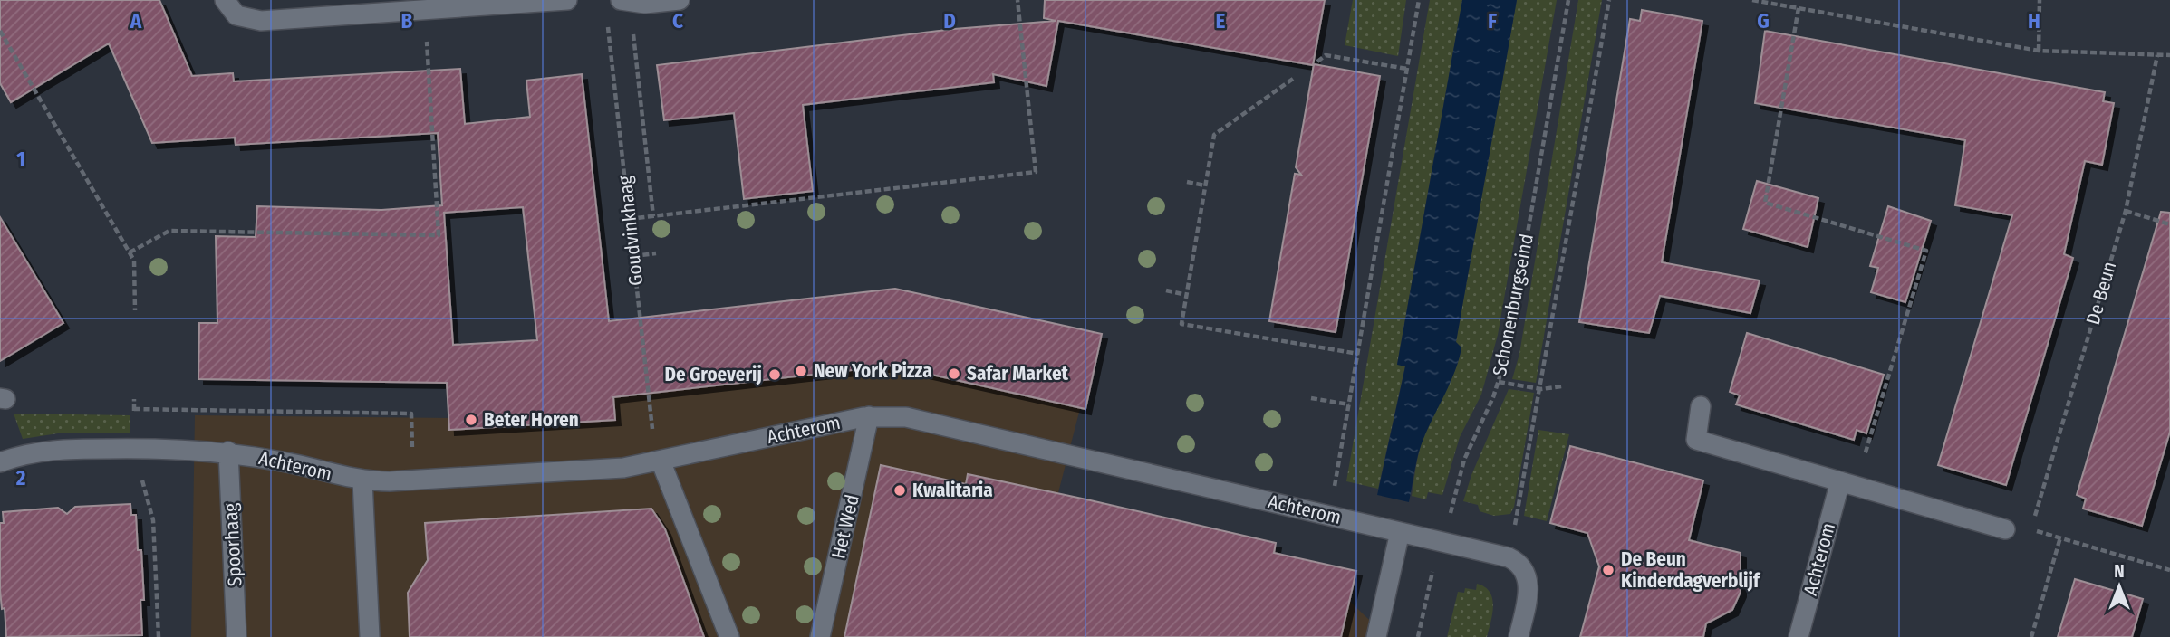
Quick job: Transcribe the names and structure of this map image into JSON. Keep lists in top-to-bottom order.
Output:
{
  "streets": {
    "street": ["Achterom", "Het Wed", "Spoorhaag"],
    "path": ["Goudvinkhaag", "De Beun", "Schonenburgseind"]
  },
  "crossings": [
    ["Goudvinkhaag", "Achterom"],
    ["Schonenburgseind", "Achterom"],
    ["Achterom", "Het Wed"],
    ["Achterom", "Spoorhaag"]
  ],
  "places": [
    "New York Pizza",
    "Safar Market",
    "De Groeverij",
    "Beter Horen",
    "Kwalitaria",
    "De Beun Kinderdagverblijf"
  ],
  "north": "top",
  "grid": {
    "columns": [
      "A",
      "B",
      "C",
      "D",
      "E",
      "F",
      "G",
      "H"
    ],
    "rows": ["1", "2"]
  }
}
